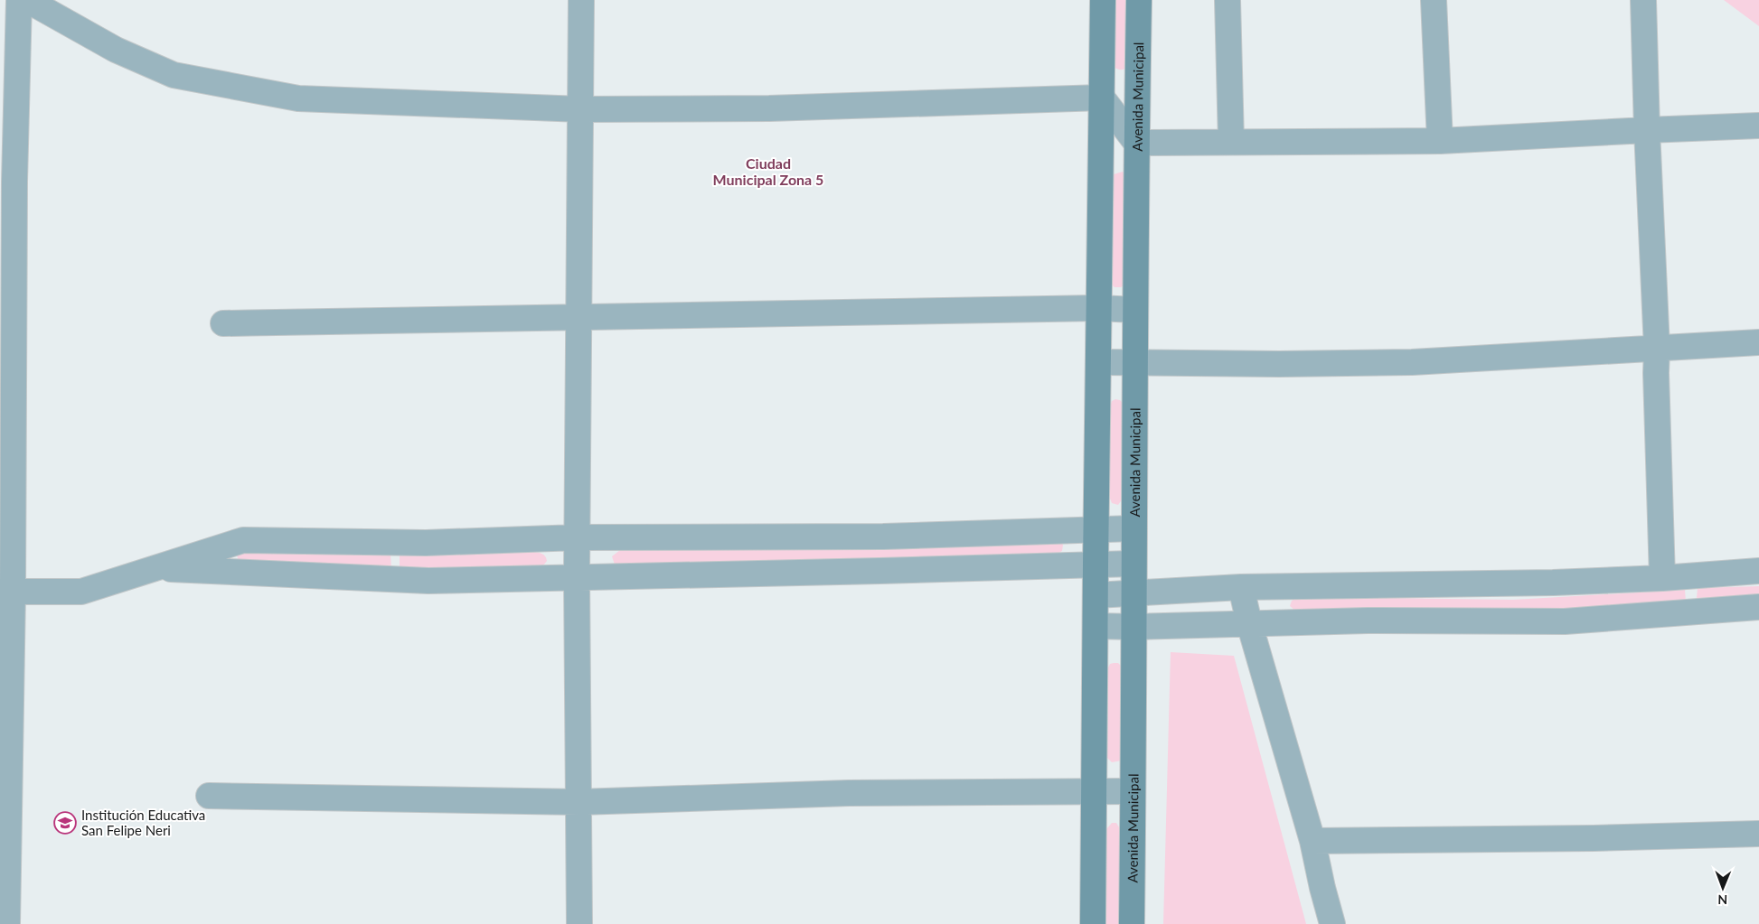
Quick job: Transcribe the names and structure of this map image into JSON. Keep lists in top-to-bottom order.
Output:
{
  "streets": {
    "street": ["Avenida Municipal"]
  },
  "districts": ["Ciudad Municipal Zona 5"],
  "places": {
    "school or university": ["Institución Educativa San Felipe Neri"]
  },
  "north": "bottom"
}
